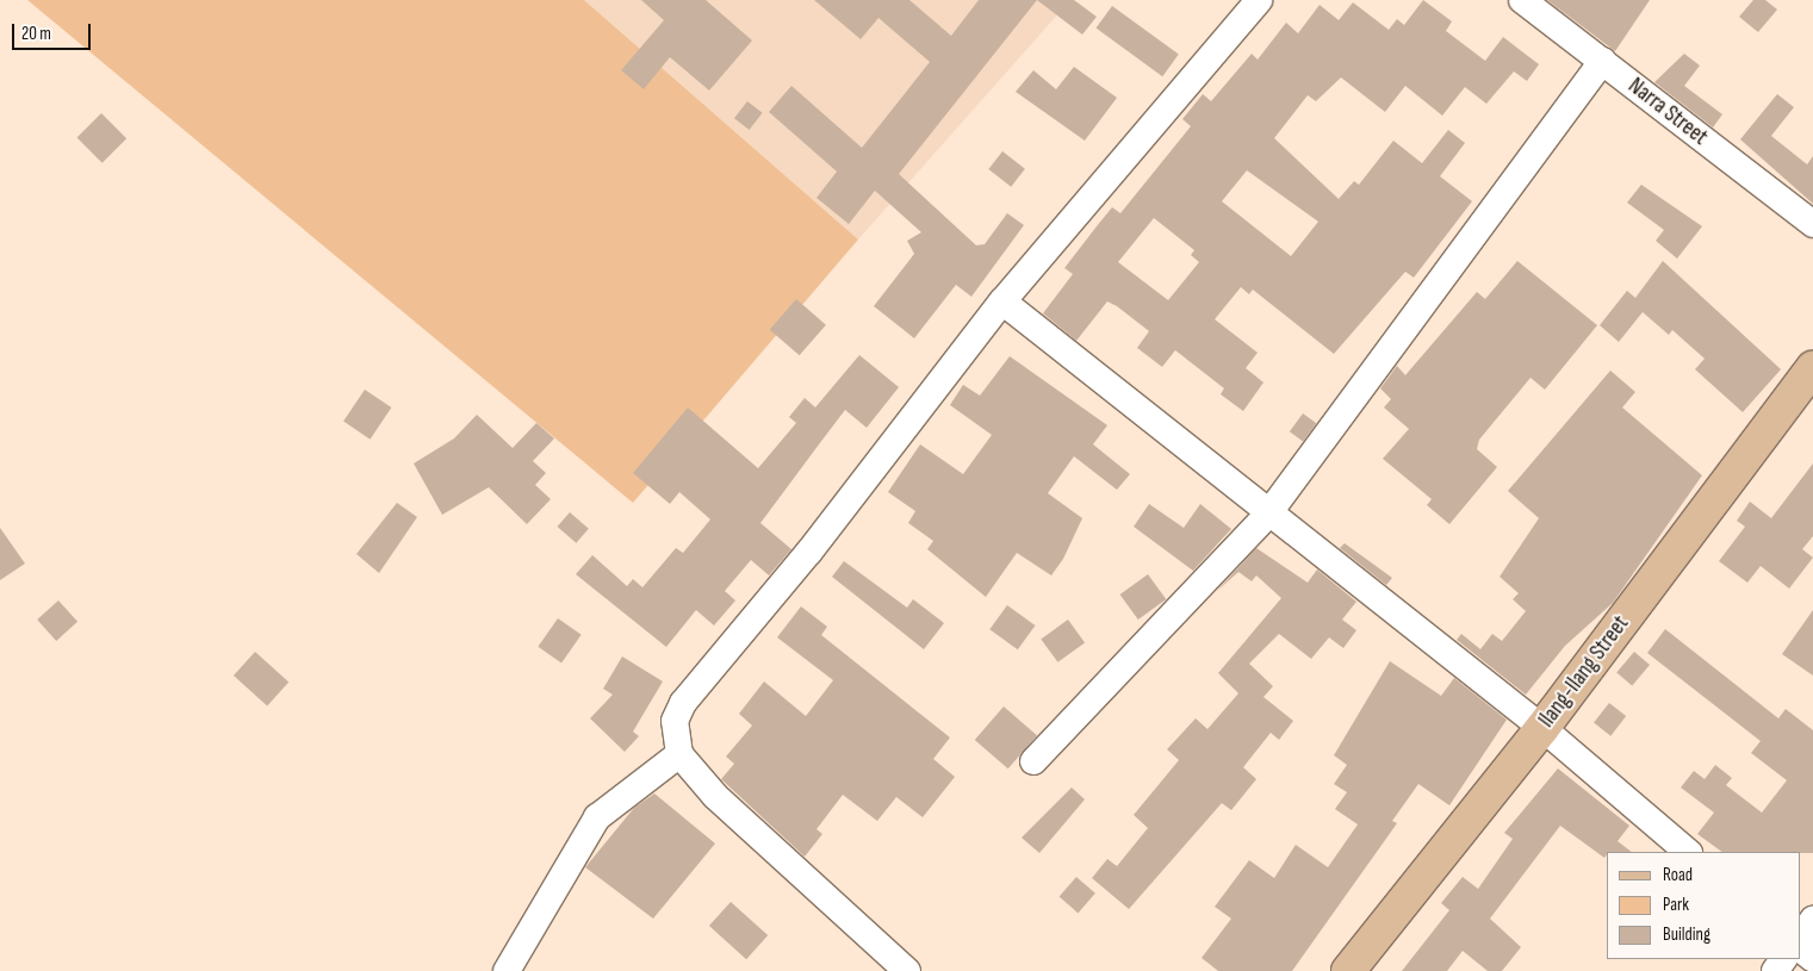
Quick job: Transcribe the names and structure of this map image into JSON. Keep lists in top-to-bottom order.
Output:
{
  "streets": {
    "main road": ["Ilang-Ilang Street"],
    "street": ["Narra Street"]
  },
  "legend": ["Road", "Park", "Building"],
  "scale_bar": "20 m"
}
